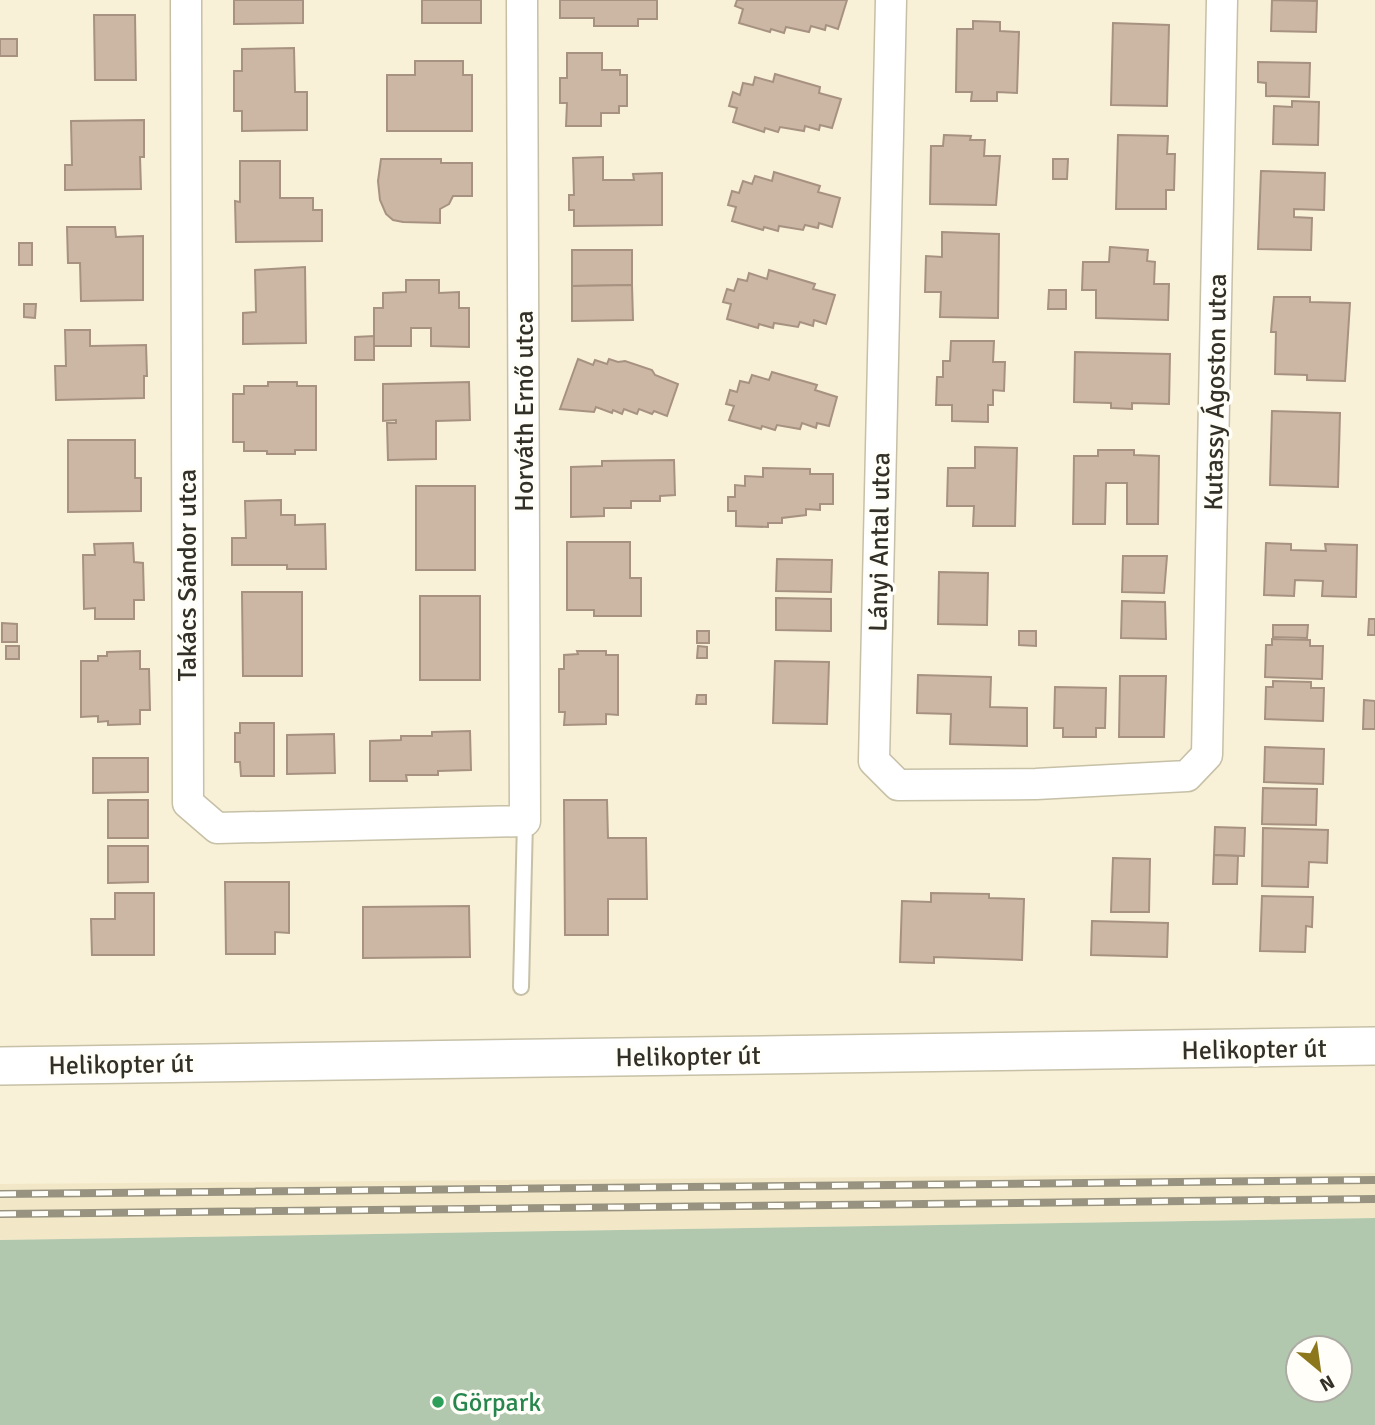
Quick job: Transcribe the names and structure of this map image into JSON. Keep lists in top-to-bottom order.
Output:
{
  "streets": {
    "street": [
      "Kutassy Ágoston utca",
      "Horváth Ernő utca",
      "Lányi Antal utca",
      "Takács Sándor utca",
      "Helikopter út"
    ]
  },
  "crossings": [
    ["Kutassy Ágoston utca", "Lányi Antal utca"],
    ["Horváth Ernő utca", "Takács Sándor utca"]
  ],
  "places": ["Görpark"],
  "north": "bottom right"
}
